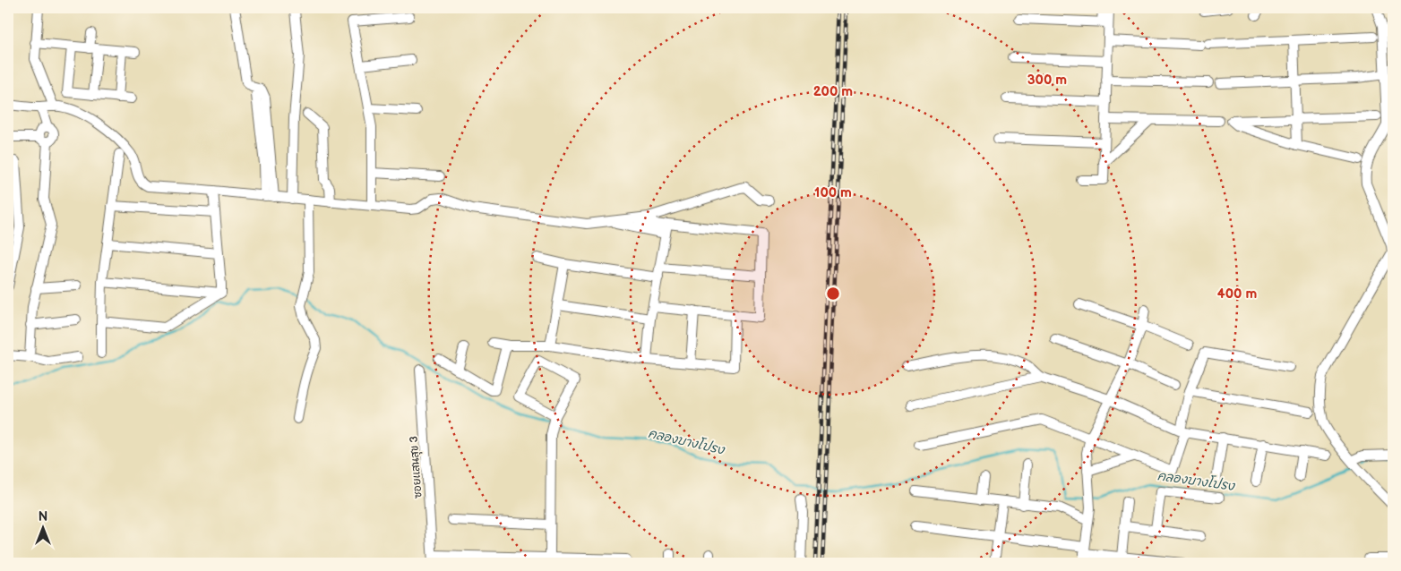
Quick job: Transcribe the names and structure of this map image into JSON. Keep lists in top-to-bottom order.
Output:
{
  "streets": {
    "street": ["ซอยแสนสุข 3"]
  },
  "water": ["คลองบางโปรง"],
  "north": "top",
  "rings": [
    "300 m",
    "200 m",
    "100 m",
    "400 m"
  ]
}
